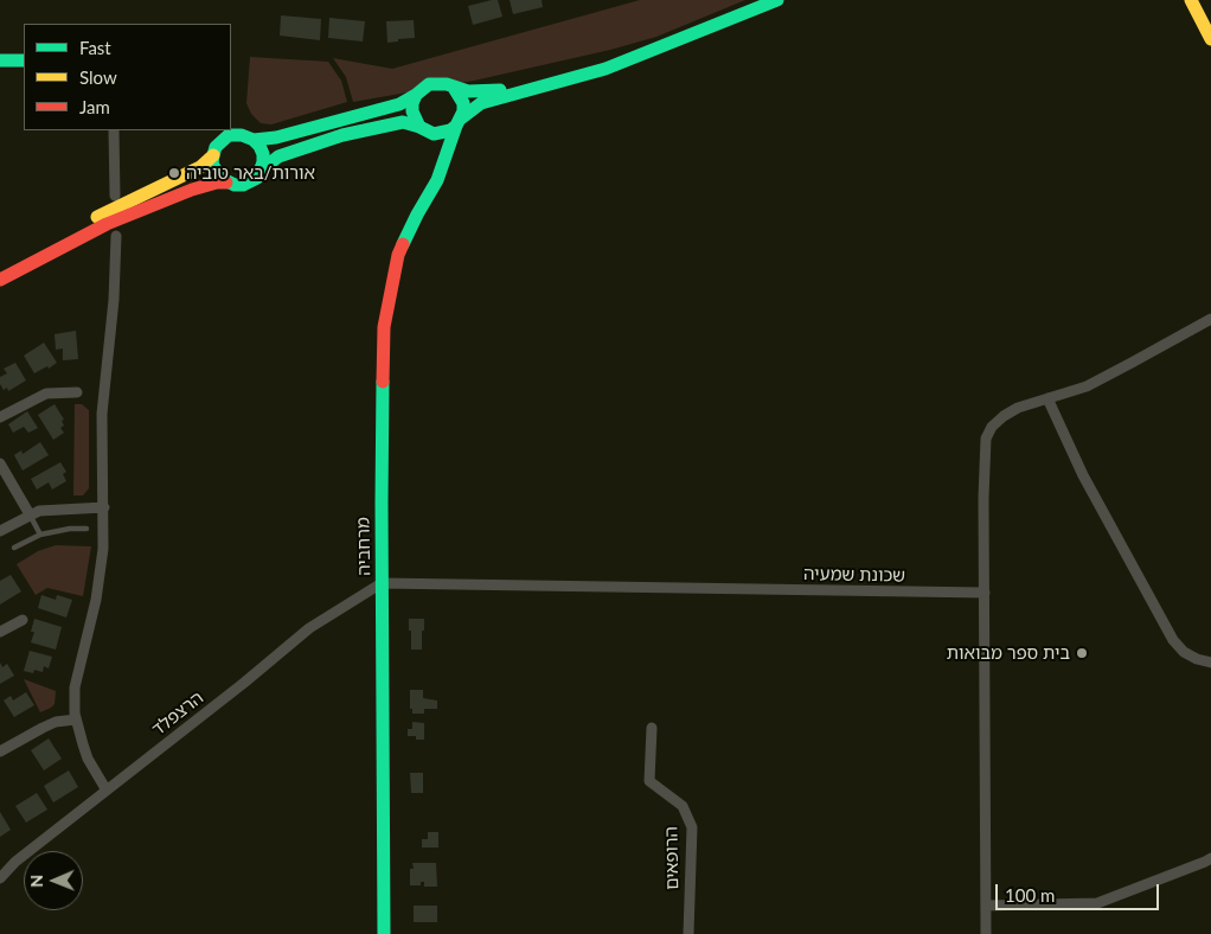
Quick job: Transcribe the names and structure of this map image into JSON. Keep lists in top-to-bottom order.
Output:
{
  "streets": {
    "main road": ["מרחביה"],
    "street": ["שכונת שמעיה", "הרצפלד", "הרופאים"]
  },
  "crossings": [
    ["מרחביה", "שכונת שמעיה"],
    ["מרחביה", "הרצפלד"],
    ["שכונת שמעיה", "הרצפלד"]
  ],
  "places": ["אורות/באר טוביה", "בית ספר מבואות"],
  "legend": ["Fast", "Slow", "Jam"],
  "scale_bar": "100 m",
  "north": "left"
}
